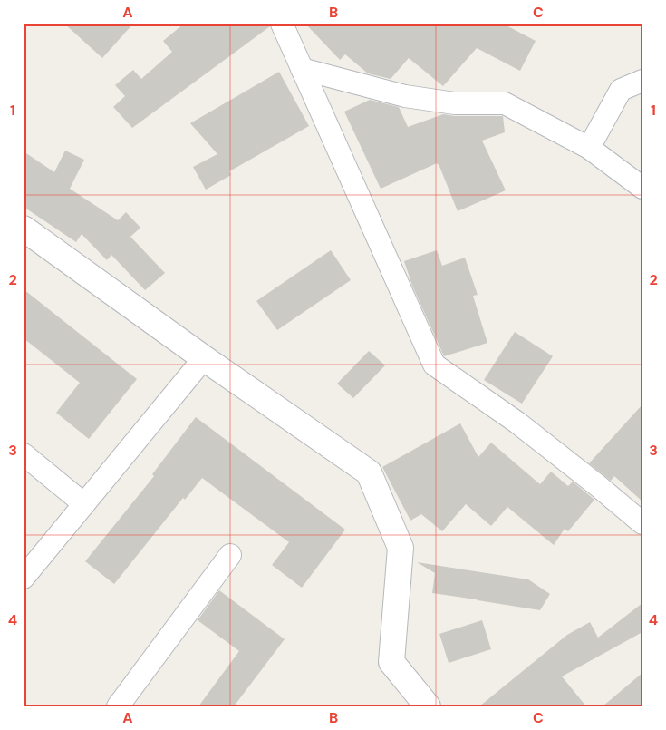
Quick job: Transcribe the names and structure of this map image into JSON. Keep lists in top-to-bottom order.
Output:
{
  "grid": {
    "columns": ["A", "B", "C"],
    "rows": [
      "1",
      "2",
      "3",
      "4"
    ]
  }
}
